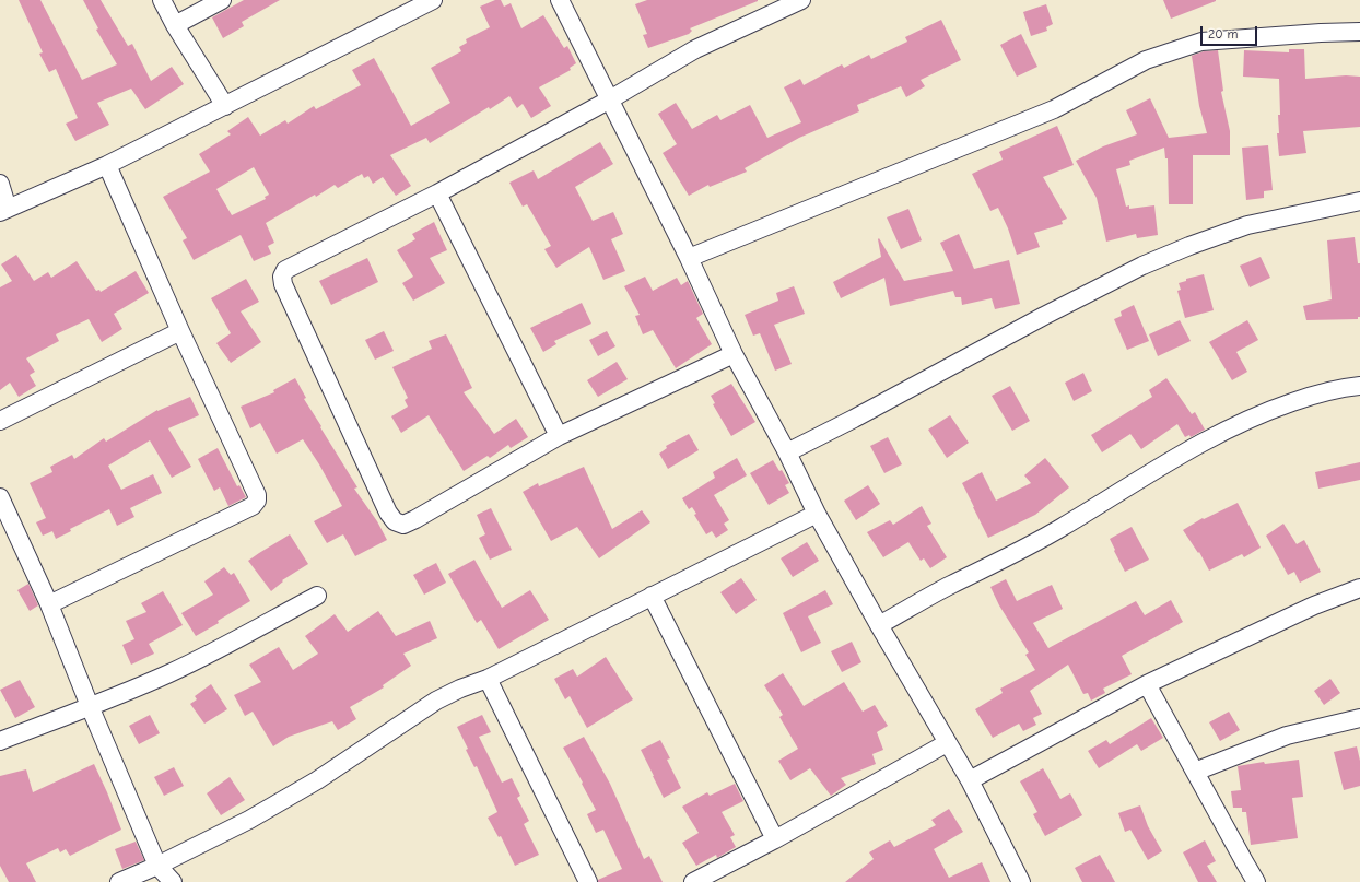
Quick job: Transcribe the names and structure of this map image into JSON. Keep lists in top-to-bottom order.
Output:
{
  "scale_bar": "20 m"
}
